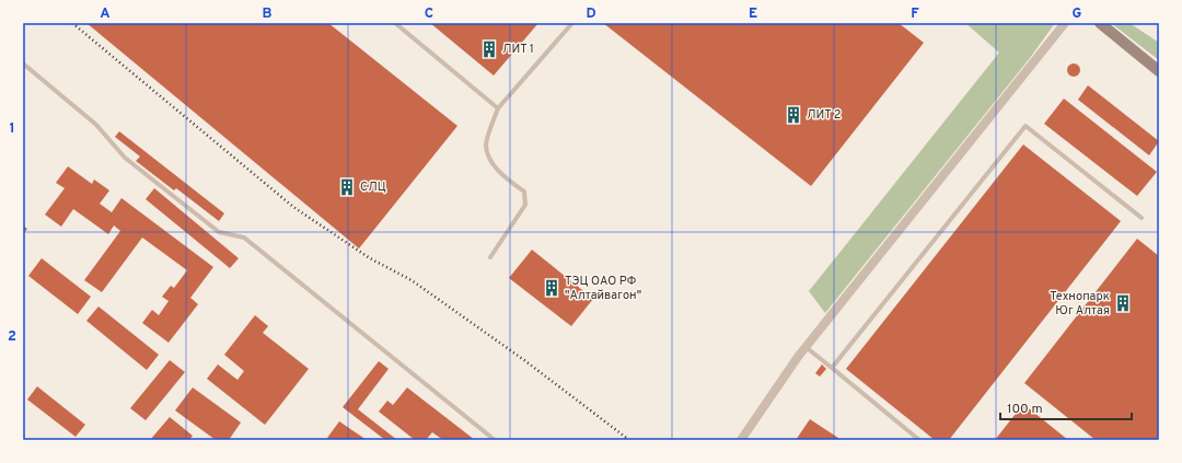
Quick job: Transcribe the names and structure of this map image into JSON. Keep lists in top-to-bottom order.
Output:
{
  "places": {
    "building": [
      "ЛИТ 1",
      "ЛИТ 2",
      "СЛЦ",
      "ТЭЦ ОАО РФ \"Алтайвагон\"",
      "Технопарк Юг Алтая"
    ]
  },
  "scale_bar": "100 m",
  "grid": {
    "columns": [
      "A",
      "B",
      "C",
      "D",
      "E",
      "F",
      "G"
    ],
    "rows": ["1", "2"]
  }
}
